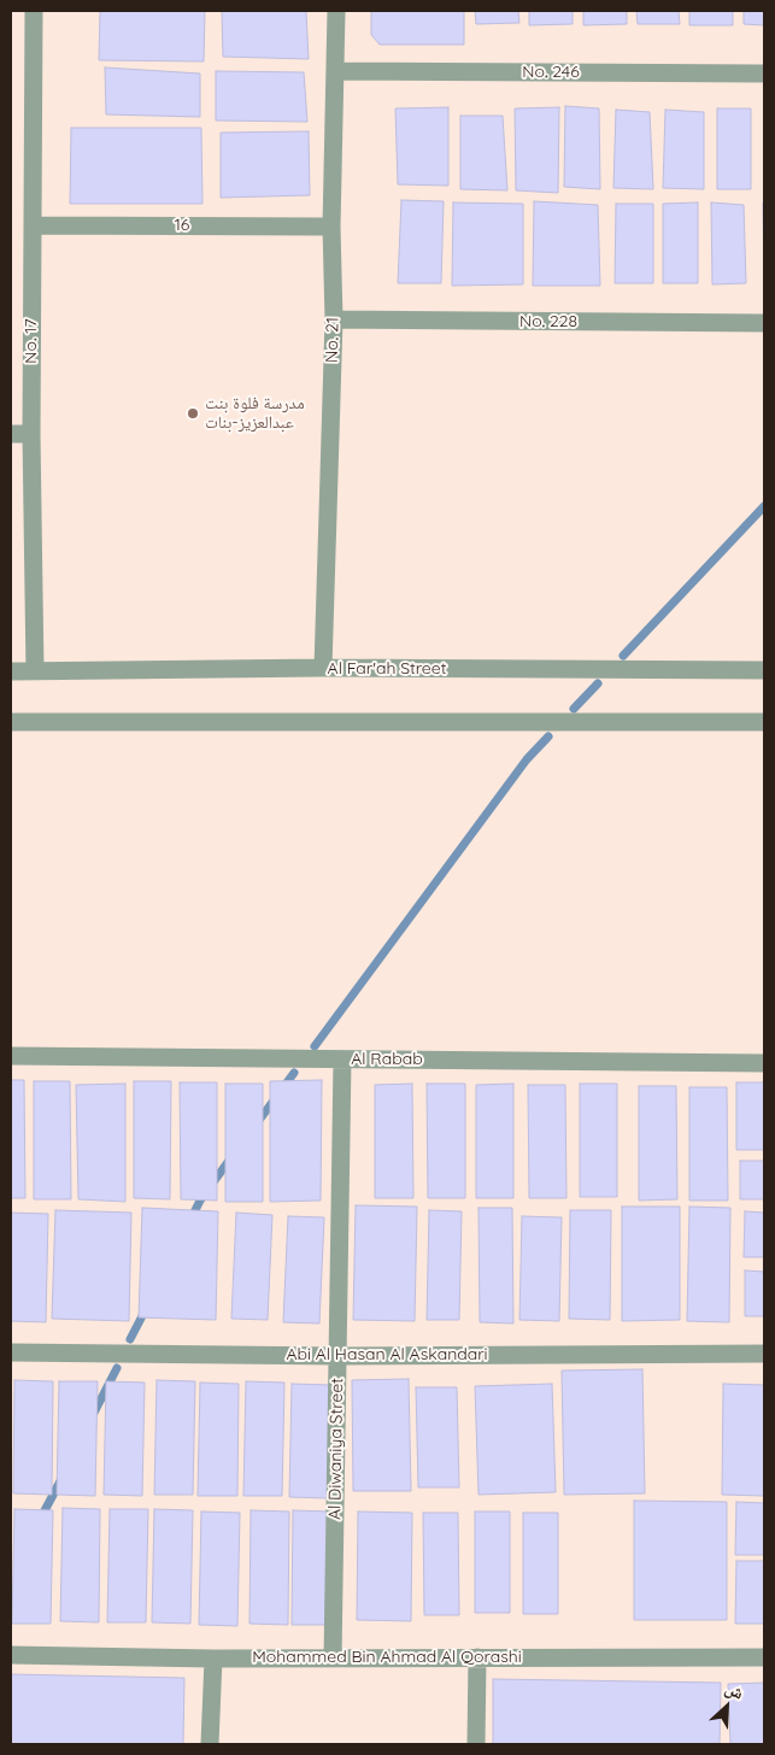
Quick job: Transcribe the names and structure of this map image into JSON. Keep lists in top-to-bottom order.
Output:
{
  "streets": {
    "street": [
      "No. 246",
      "16",
      "No. 228",
      "No. 21",
      "No. 17",
      "Al Far'ah Street",
      "Al Rabab",
      "Abi Al Hasan Al Askandari",
      "Al Diwaniya Street",
      "Mohammed Bin Ahmad Al Qorashi"
    ]
  },
  "crossings": [
    ["No. 246", "No. 21"],
    ["16", "No. 21"],
    ["16", "No. 17"],
    ["No. 228", "No. 21"],
    ["No. 21", "Al Far'ah Street"],
    ["No. 17", "Al Far'ah Street"],
    ["Al Rabab", "Al Diwaniya Street"],
    ["Abi Al Hasan Al Askandari", "Al Diwaniya Street"],
    ["Al Diwaniya Street", "Mohammed Bin Ahmad Al Qorashi"]
  ],
  "places": ["مدرسة فلوة بنت عبدالعزيز-بنات"],
  "north": "top right"
}
